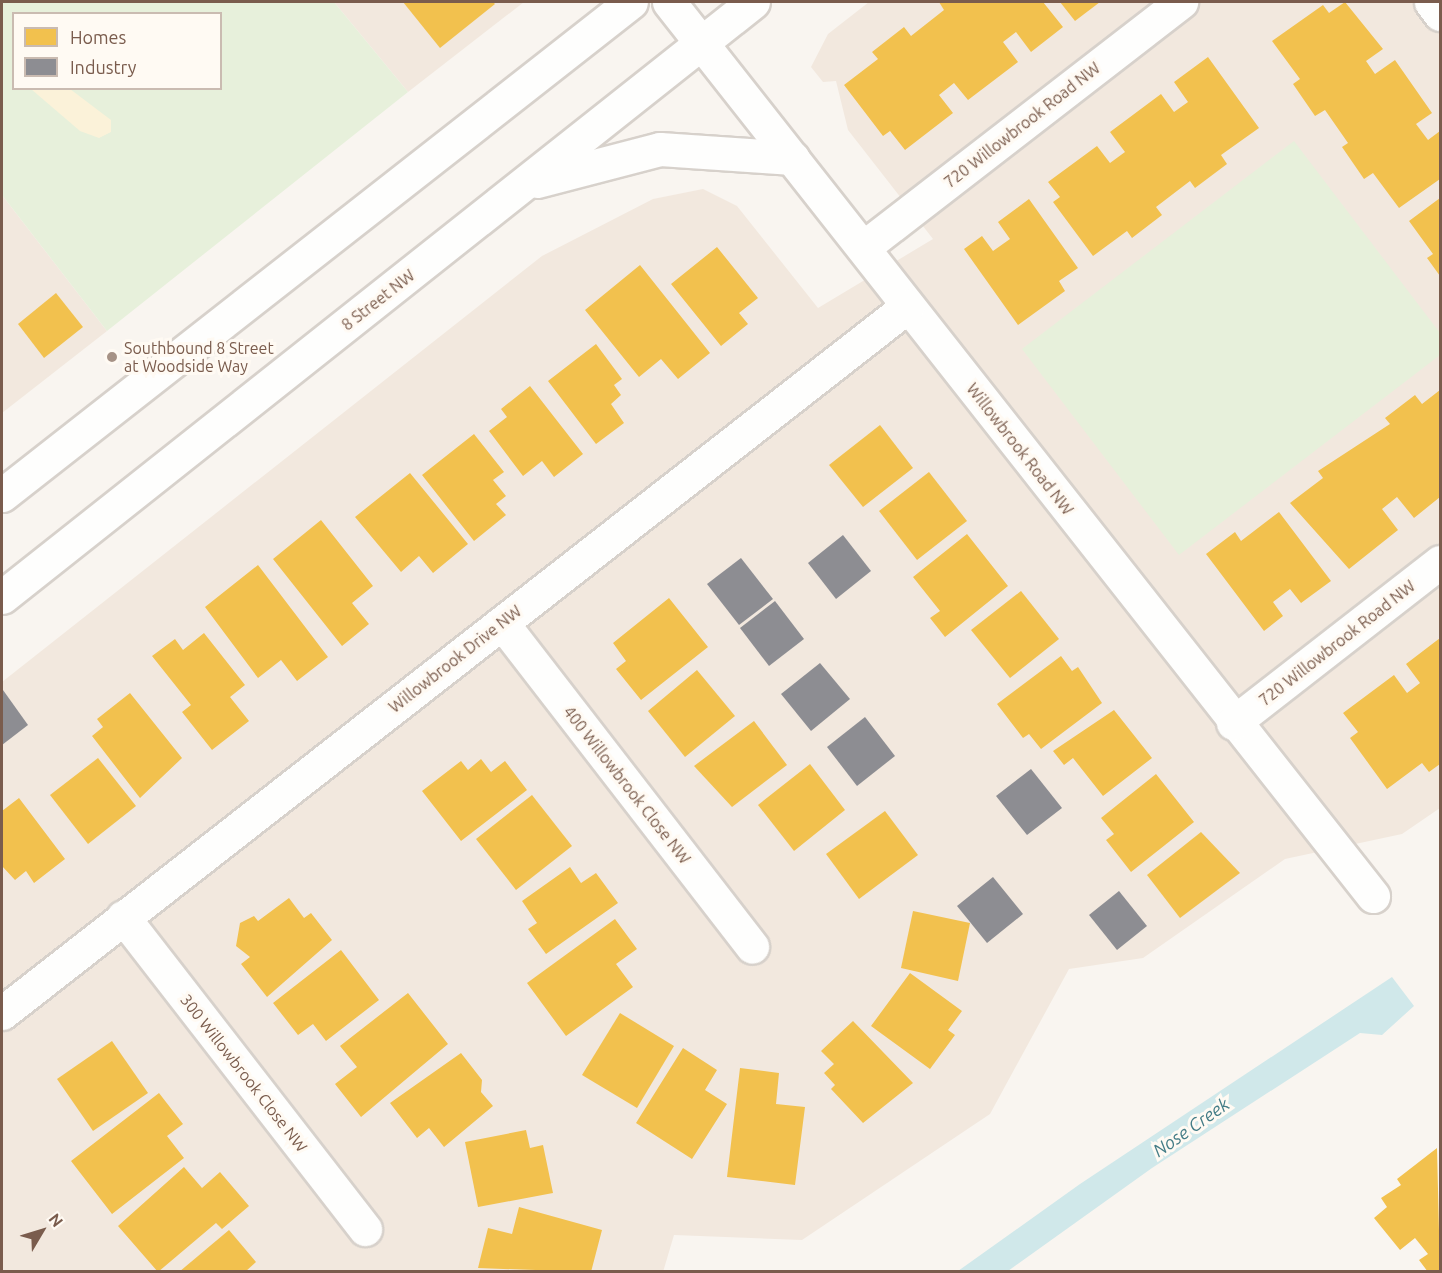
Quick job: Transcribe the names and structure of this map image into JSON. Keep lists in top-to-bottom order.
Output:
{
  "streets": {
    "street": [
      "720 Willowbrook Road NW",
      "8 Street NW",
      "Willowbrook Road NW",
      "Willowbrook Drive NW",
      "400 Willowbrook Close NW",
      "300 Willowbrook Close NW"
    ]
  },
  "crossings": [
    ["720 Willowbrook Road NW", "Willowbrook Road NW"],
    ["8 Street NW", "Willowbrook Road NW"],
    ["Willowbrook Road NW", "Willowbrook Drive NW"],
    ["Willowbrook Drive NW", "400 Willowbrook Close NW"],
    ["Willowbrook Drive NW", "300 Willowbrook Close NW"]
  ],
  "water": ["Nose Creek"],
  "places": ["Southbound 8 Street at Woodside Way"],
  "legend": ["Homes", "Industry"],
  "north": "top right"
}
